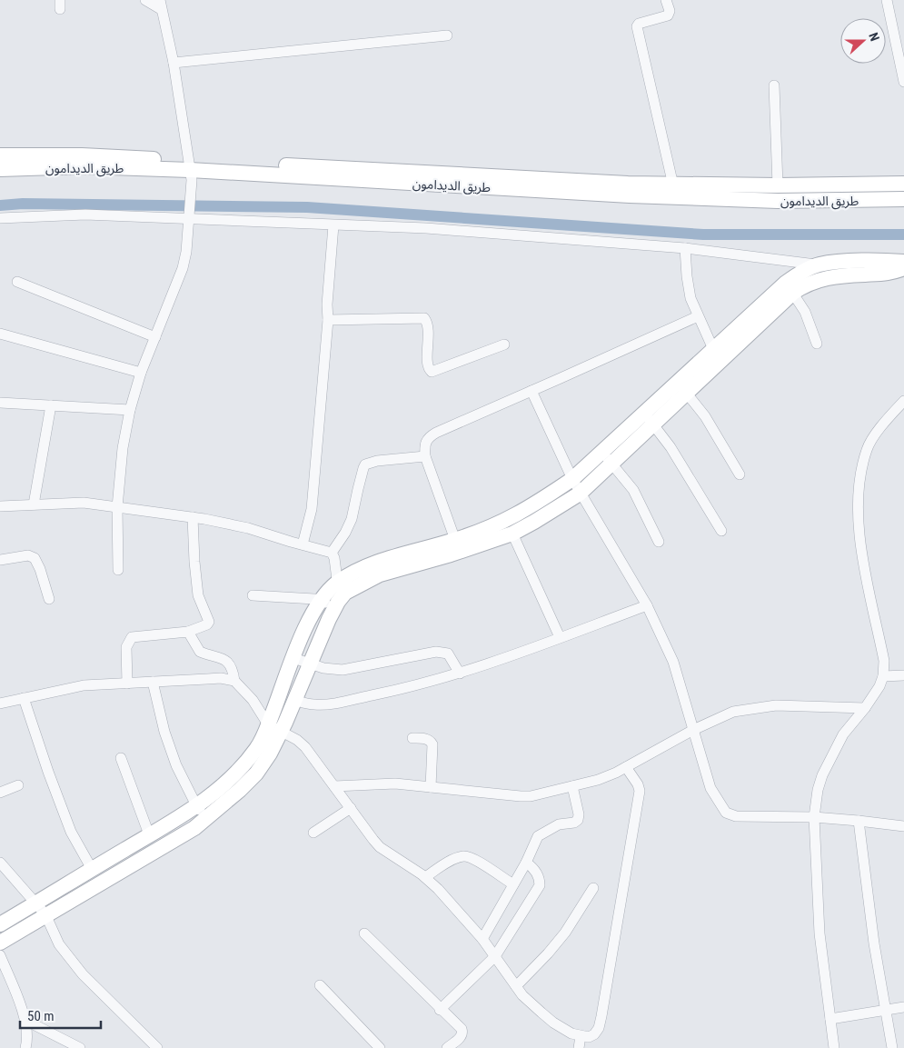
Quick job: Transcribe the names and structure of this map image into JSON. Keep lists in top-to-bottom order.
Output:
{
  "streets": {
    "street": ["طريق الديدامون"]
  },
  "scale_bar": "50 m",
  "north": "right"
}
